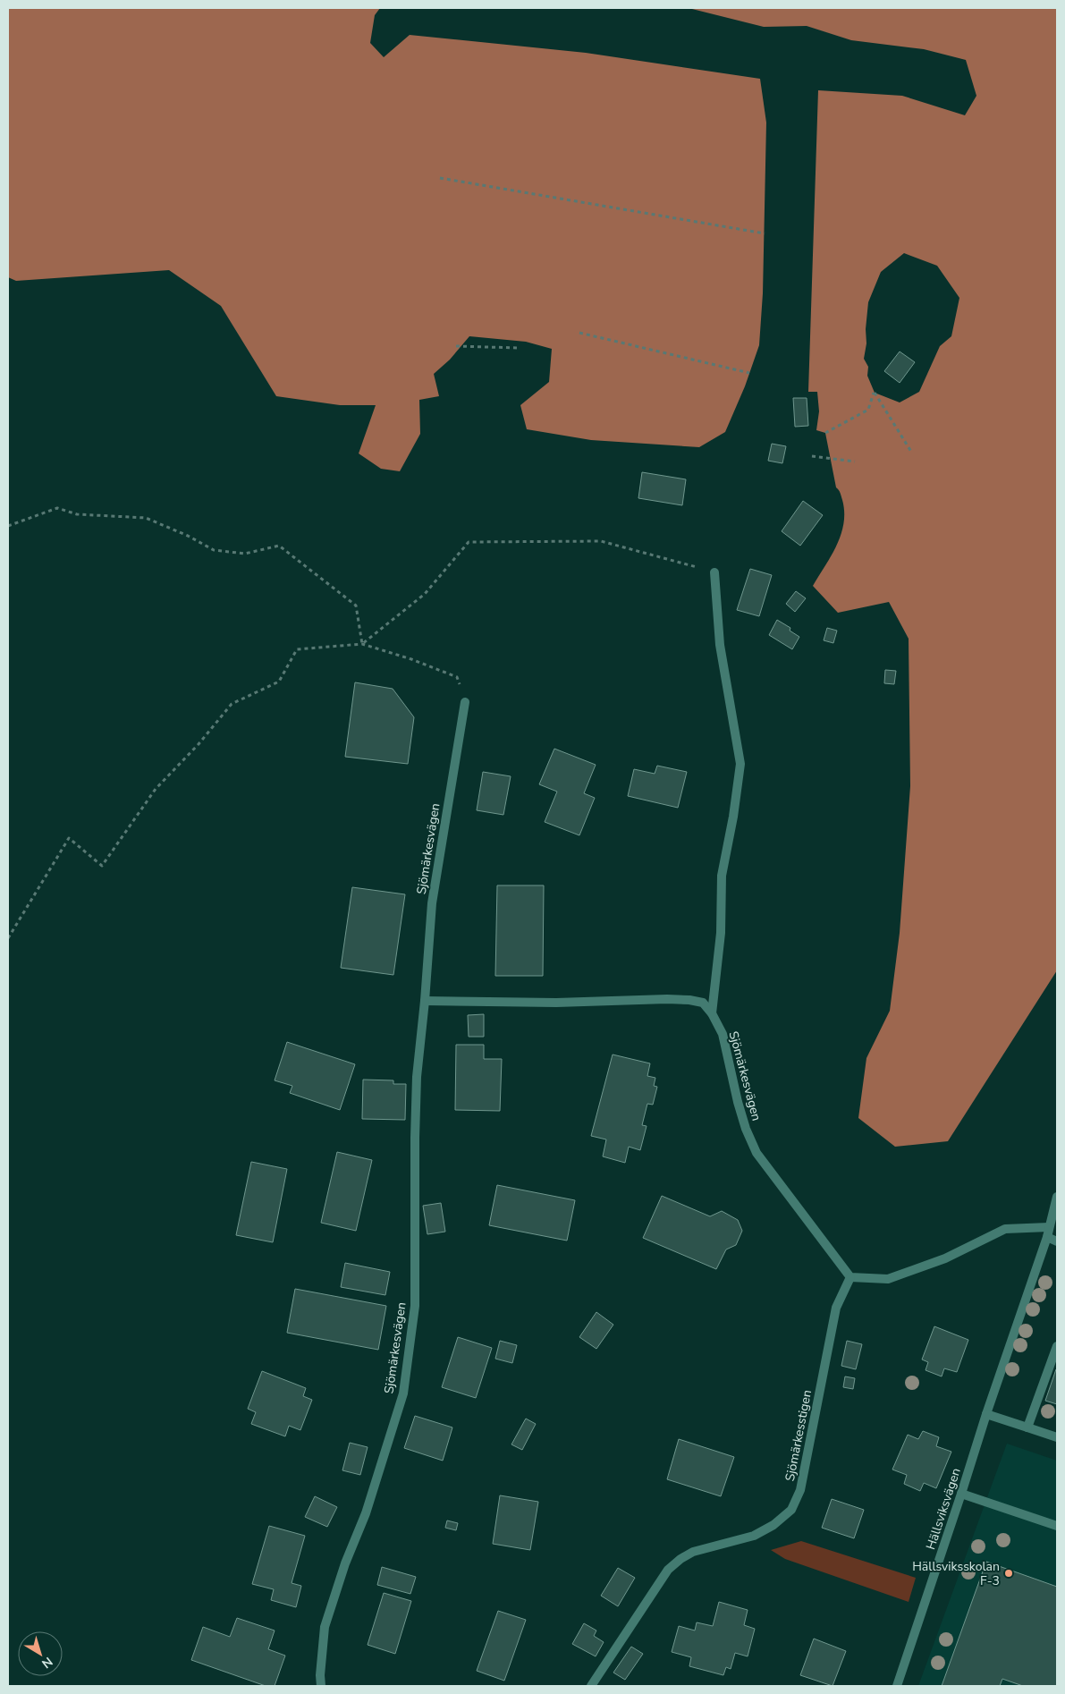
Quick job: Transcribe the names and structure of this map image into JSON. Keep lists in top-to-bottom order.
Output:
{
  "streets": {
    "street": ["Sjömärkesvägen", "Sjömärkesstigen", "Hällsviksvägen"]
  },
  "crossings": [
    ["Sjömärkesvägen", "Sjömärkesstigen"]
  ],
  "places": ["Hällsviksskolan F-3"],
  "north": "bottom right"
}
